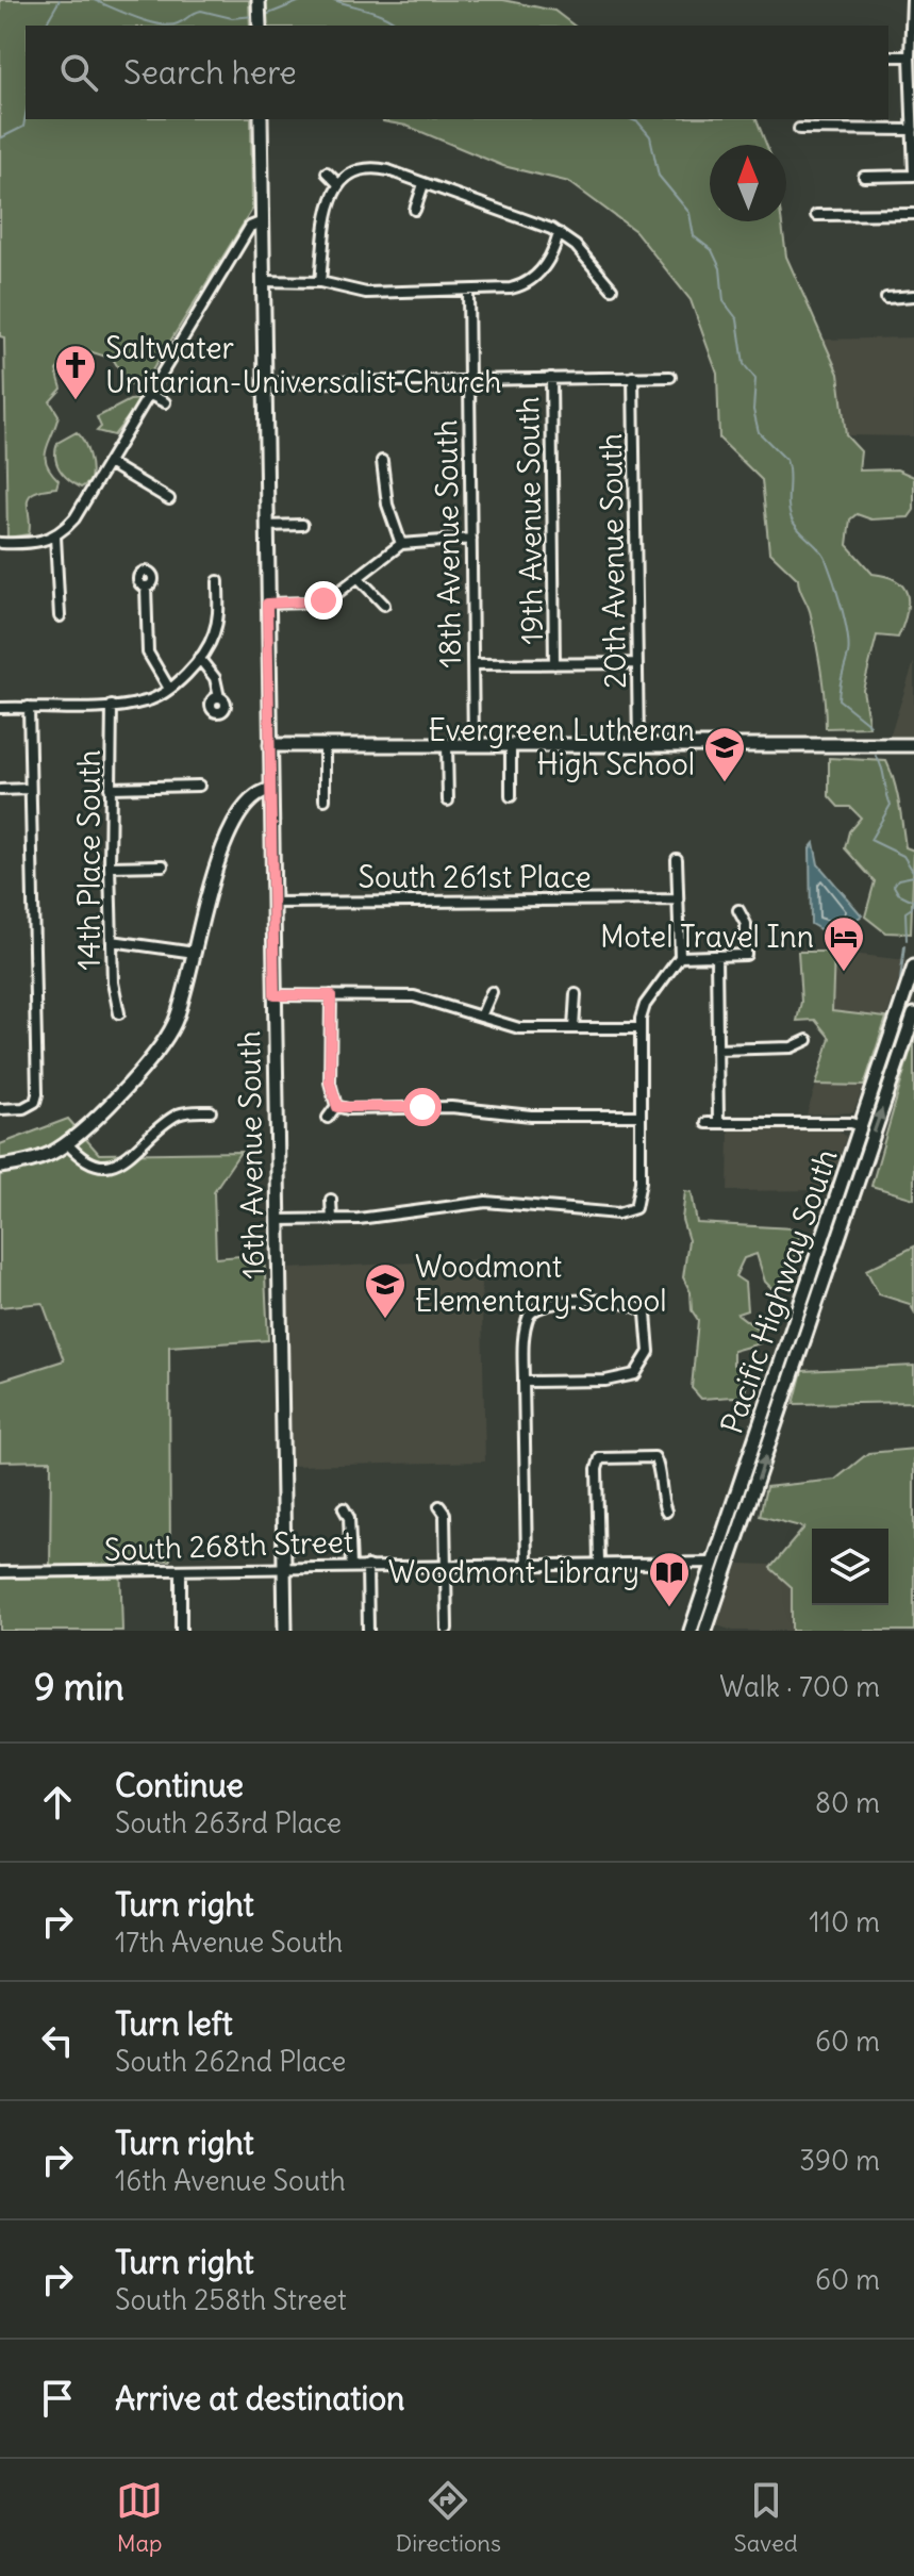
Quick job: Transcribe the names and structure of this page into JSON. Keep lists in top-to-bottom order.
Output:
{
  "streets": {
    "main road": ["16th Avenue South", "Pacific Highway South"],
    "street": [
      "19th Avenue South",
      "18th Avenue South",
      "20th Avenue South",
      "14th Place South",
      "South 261st Place",
      "South 268th Street"
    ]
  },
  "crossings": [
    ["South 261st Place", "16th Avenue South"],
    ["16th Avenue South", "South 268th Street"],
    ["Pacific Highway South", "South 268th Street"]
  ],
  "places": {
    "church": ["Saltwater Unitarian-Universalist Church"],
    "school or university": ["Evergreen Lutheran High School", "Woodmont Elementary School"],
    "hotel": ["Motel Travel Inn"],
    "library": ["Woodmont Library"]
  },
  "north": "top",
  "page": {
    "search": "Search here",
    "heading": ["9 min", "Walk · 700 m"],
    "list": [
      ["Continue", "South 263rd Place", "80 m"],
      ["Turn right", "17th Avenue South", "110 m"],
      ["Turn left", "South 262nd Place", "60 m"],
      ["Turn right", "16th Avenue South", "390 m"],
      ["Turn right", "South 258th Street", "60 m"],
      "Arrive at destination"
    ],
    "nav": ["Map", "Directions", "Saved"]
  }
}
